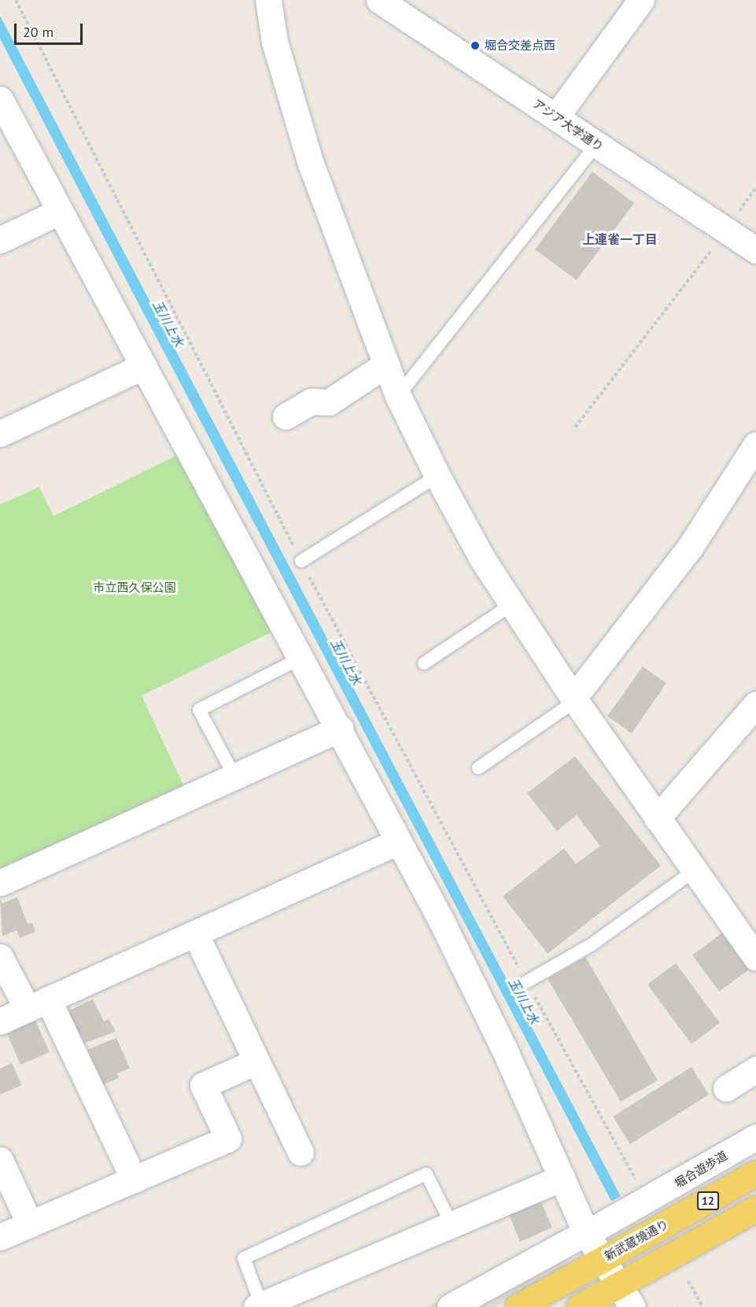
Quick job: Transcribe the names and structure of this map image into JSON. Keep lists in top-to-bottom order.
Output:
{
  "streets": {
    "main road": ["12", "新武蔵境通り"],
    "street": ["アジア大学通り", "堀合遊歩道"]
  },
  "districts": ["上連雀一丁目"],
  "water": ["玉川上水"],
  "parks": ["市立西久保公園"],
  "places": ["堀合交差点西"],
  "scale_bar": "20 m"
}
